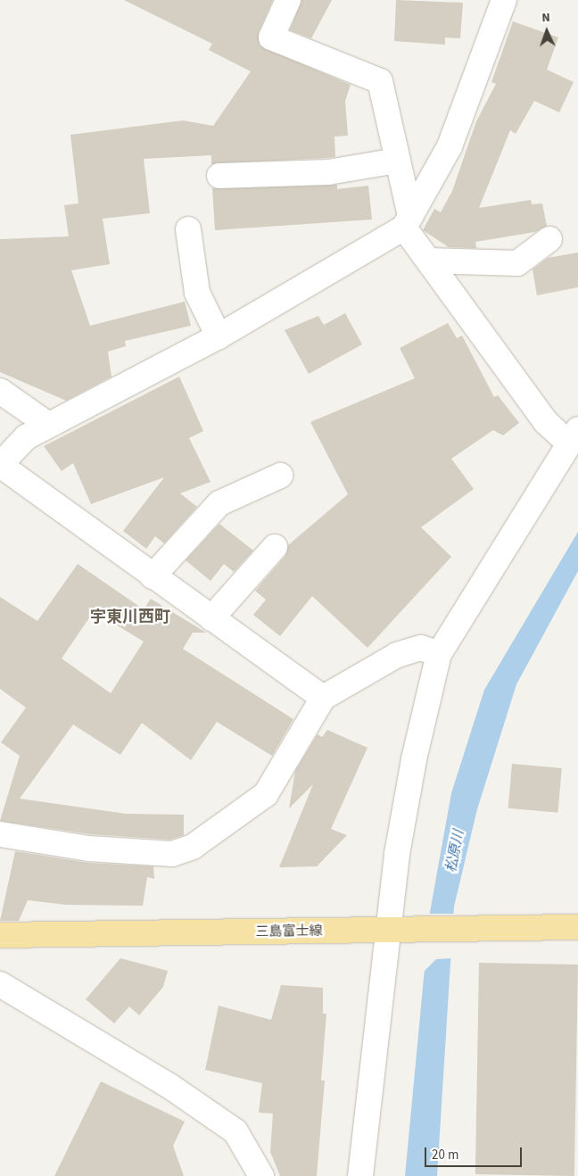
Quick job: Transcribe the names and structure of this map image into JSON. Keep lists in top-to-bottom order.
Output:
{
  "streets": {
    "main road": ["三島富士線"]
  },
  "districts": ["宇東川西町"],
  "water": ["松原川"],
  "scale_bar": "20 m",
  "north": "top"
}
